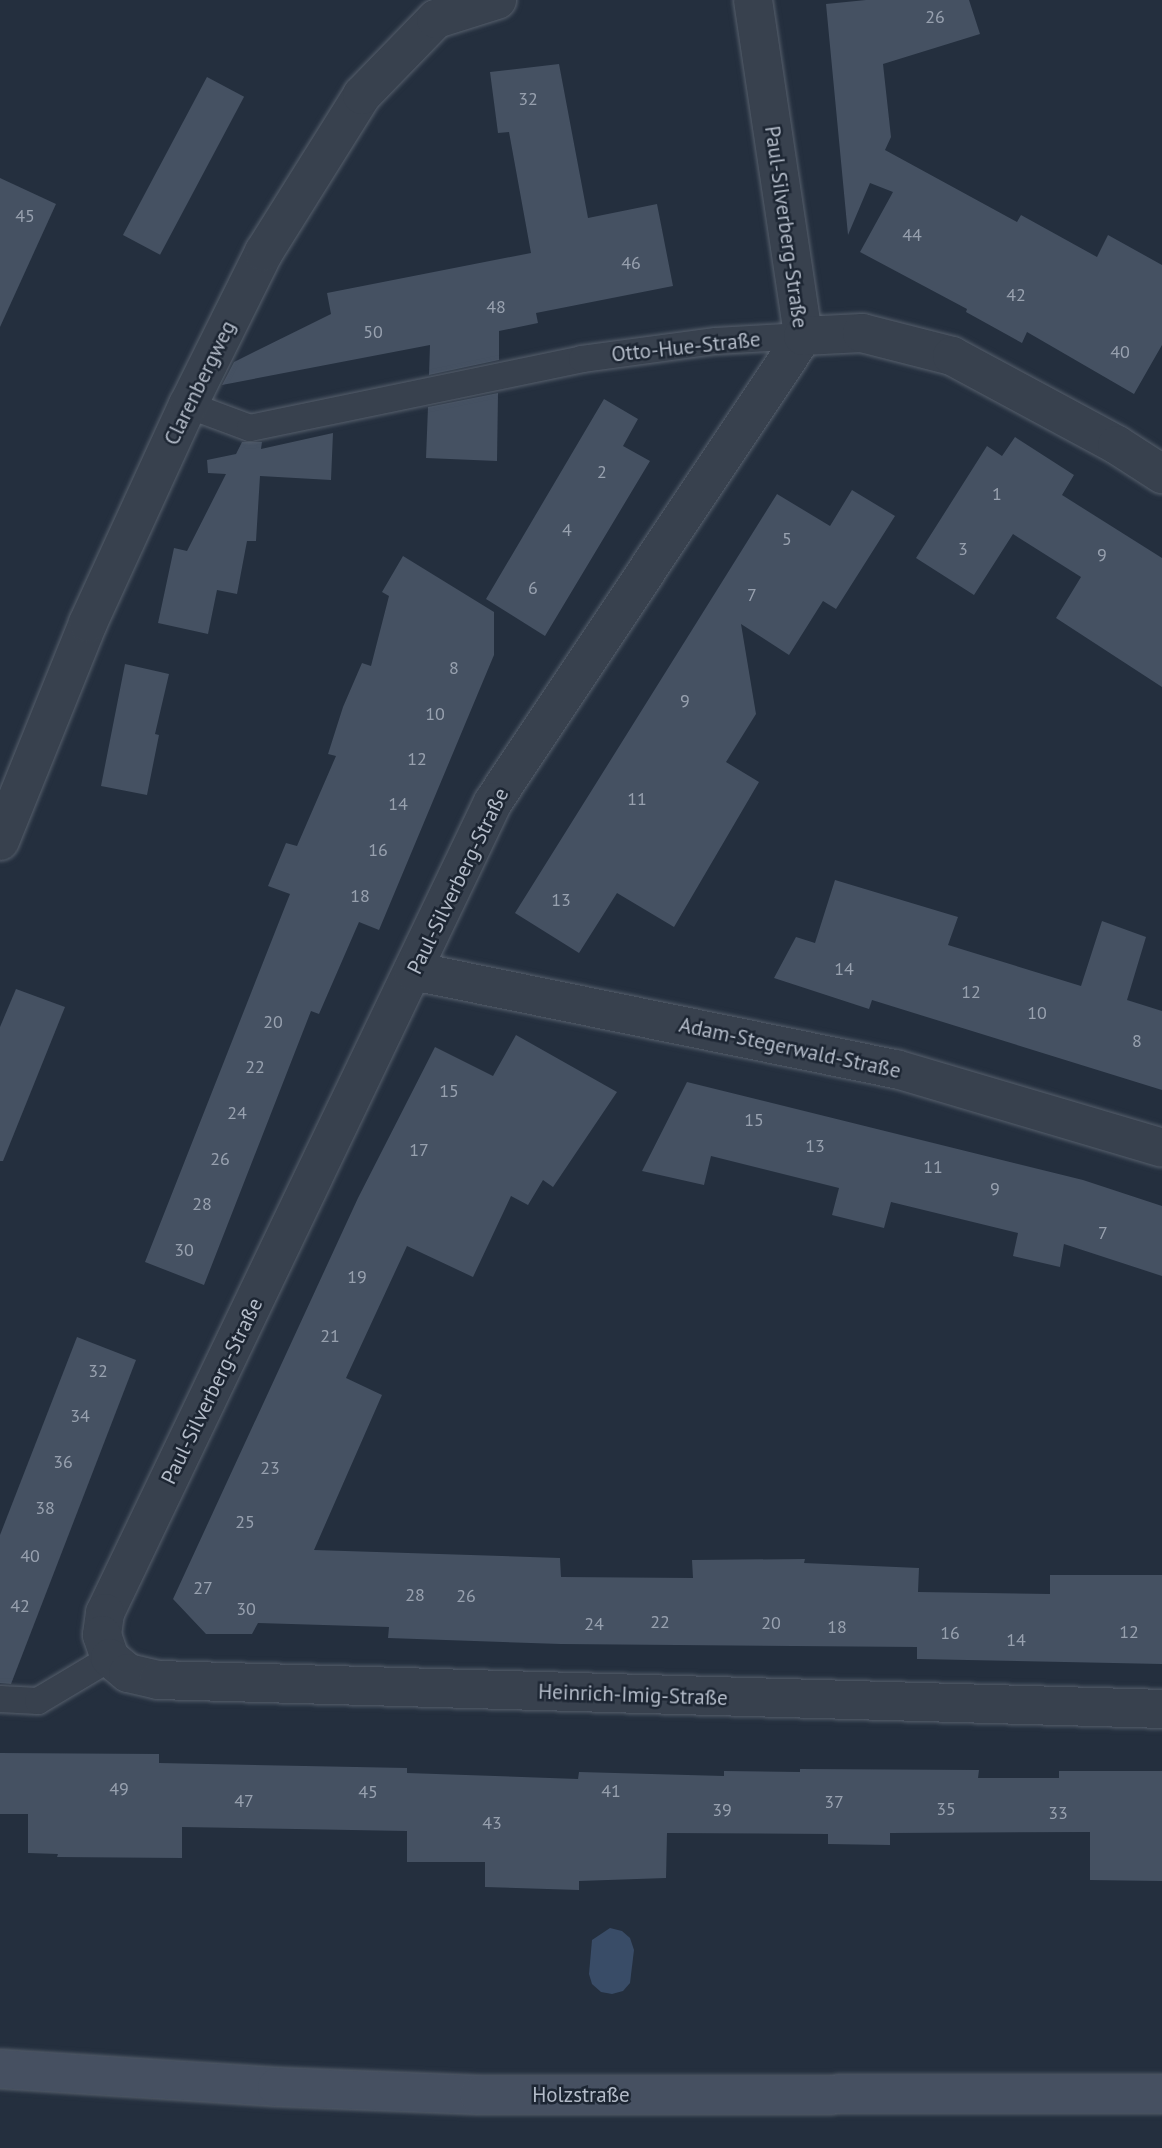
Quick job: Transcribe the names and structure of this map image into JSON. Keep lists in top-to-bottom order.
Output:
{
  "streets": {
    "main road": ["Holzstraße"],
    "street": [
      "Paul-Silverberg-Straße",
      "Otto-Hue-Straße",
      "Clarenbergweg",
      "Adam-Stegerwald-Straße",
      "Heinrich-Imig-Straße"
    ]
  },
  "crossings": [
    ["Paul-Silverberg-Straße", "Otto-Hue-Straße"],
    ["Paul-Silverberg-Straße", "Adam-Stegerwald-Straße"],
    ["Paul-Silverberg-Straße", "Heinrich-Imig-Straße"],
    ["Otto-Hue-Straße", "Clarenbergweg"]
  ],
  "house_numbers": [
    "26",
    "32",
    "45",
    "44",
    "46",
    "42",
    "48",
    "50",
    "40",
    "2",
    "1",
    "4",
    "5",
    "3",
    "9",
    "6",
    "7",
    "8",
    "9",
    "10",
    "12",
    "11",
    "14",
    "16",
    "18",
    "13",
    "14",
    "12",
    "10",
    "20",
    "8",
    "22",
    "15",
    "24",
    "15",
    "13",
    "17",
    "26",
    "11",
    "9",
    "28",
    "7",
    "30",
    "19",
    "21",
    "32",
    "34",
    "36",
    "23",
    "38",
    "25",
    "40",
    "27",
    "28",
    "26",
    "42",
    "30",
    "22",
    "20",
    "24",
    "18",
    "12",
    "16",
    "14",
    "49",
    "41",
    "45",
    "47",
    "37",
    "35",
    "39",
    "33",
    "43"
  ]
}
